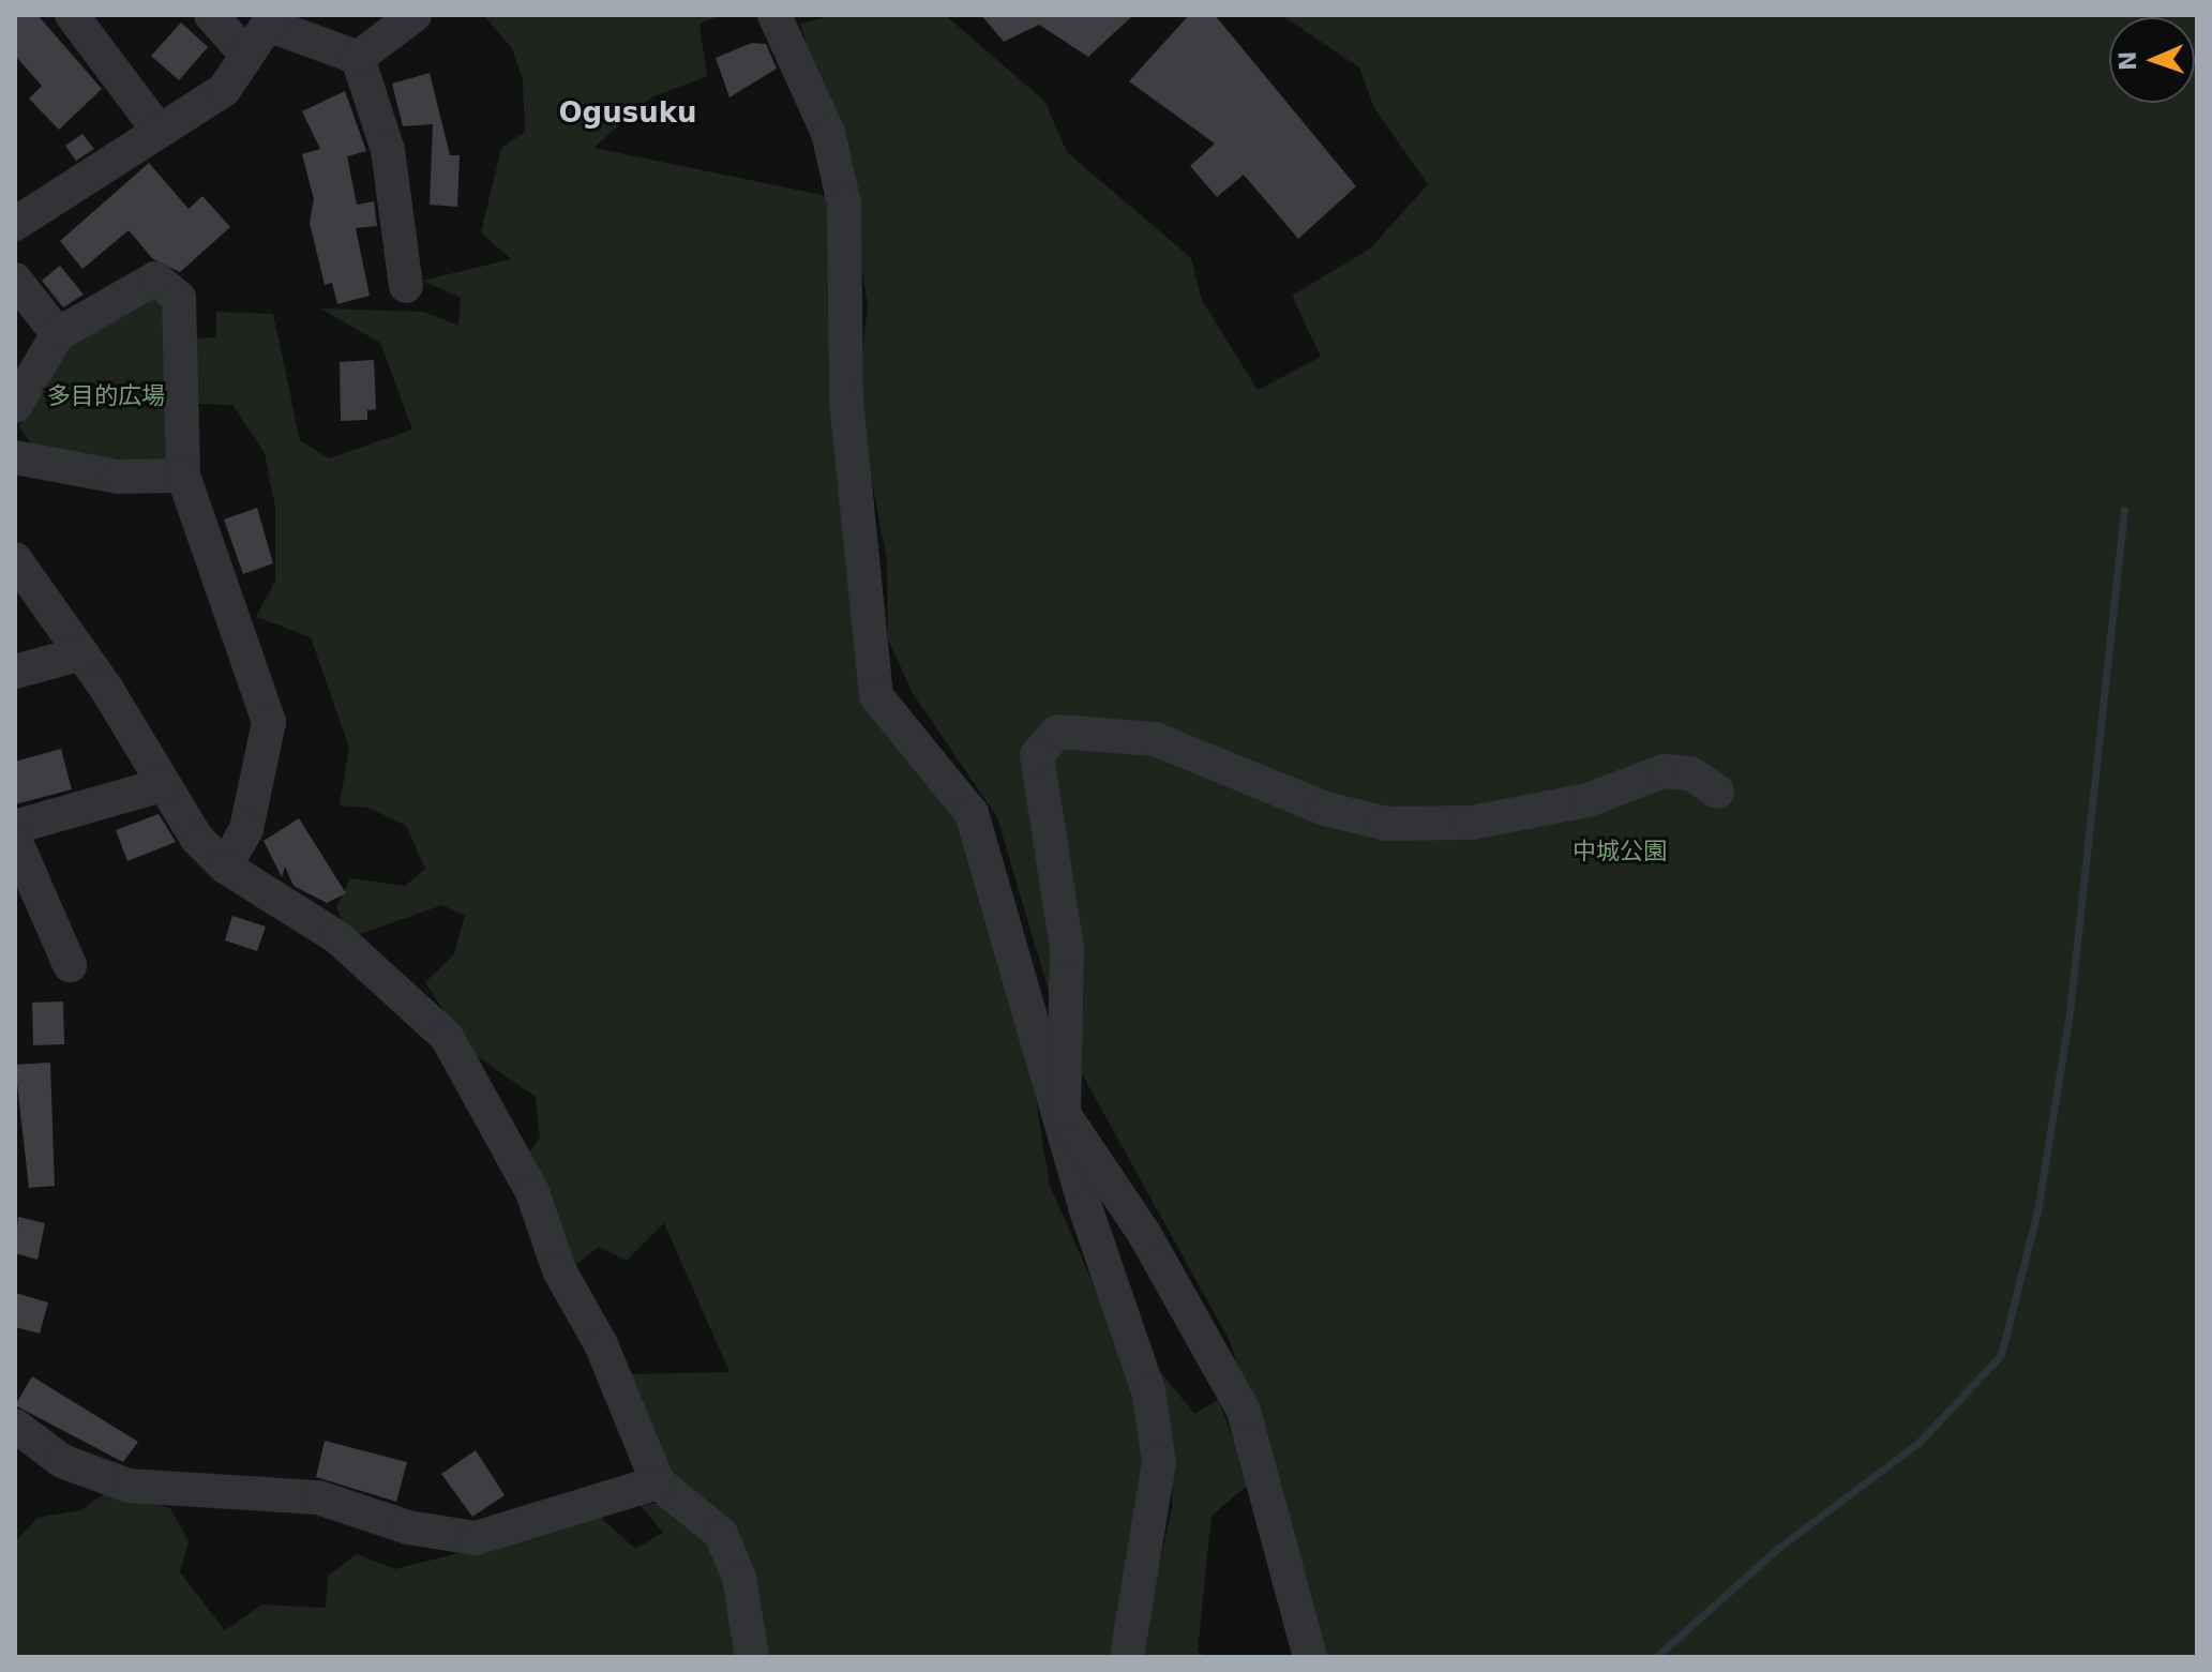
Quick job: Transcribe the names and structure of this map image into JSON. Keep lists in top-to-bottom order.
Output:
{
  "districts": ["Ogusuku"],
  "parks": ["多目的広場", "中城公園"],
  "north": "left"
}
